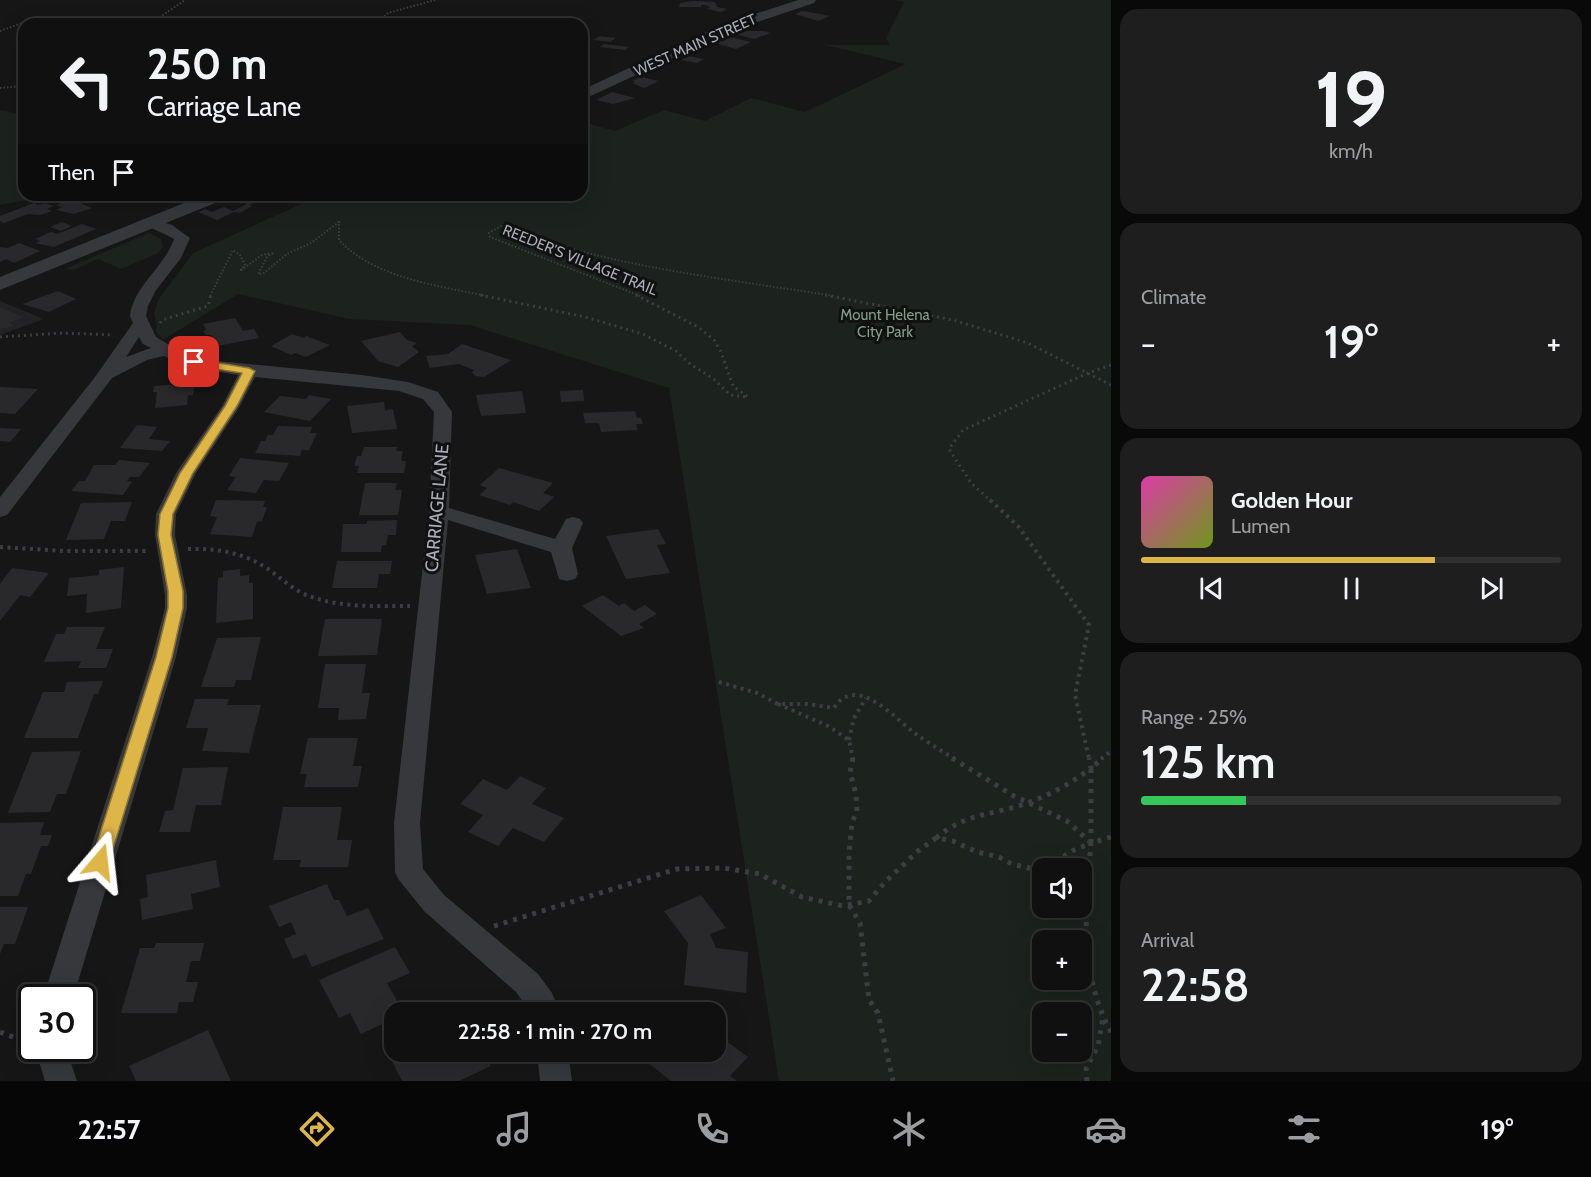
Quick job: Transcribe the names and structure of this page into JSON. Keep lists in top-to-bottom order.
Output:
{
  "streets": {
    "street": ["WEST MAIN STREET", "CARRIAGE LANE"],
    "path": ["REEDER'S VILLAGE TRAIL"]
  },
  "crossings": [
    ["REEDER'S VILLAGE TRAIL", "CARRIAGE LANE"]
  ],
  "parks": ["Mount Helena City Park"],
  "page": {
    "tile": [
      ["19", "km/h"],
      "Climate",
      ["Range · 25%", "125 km"],
      ["Arrival", "22:58"]
    ],
    "turn": ["250 m", "Carriage Lane"],
    "then": "Then",
    "heat": ["−", "19°", "+"],
    "song": ["Golden Hour", "Lumen"],
    "map_buttons": ["+", "−"],
    "limit": "30",
    "trip": "22:58 · 1 min · 270 m",
    "tabs": ["22:57", "19°"]
  }
}
